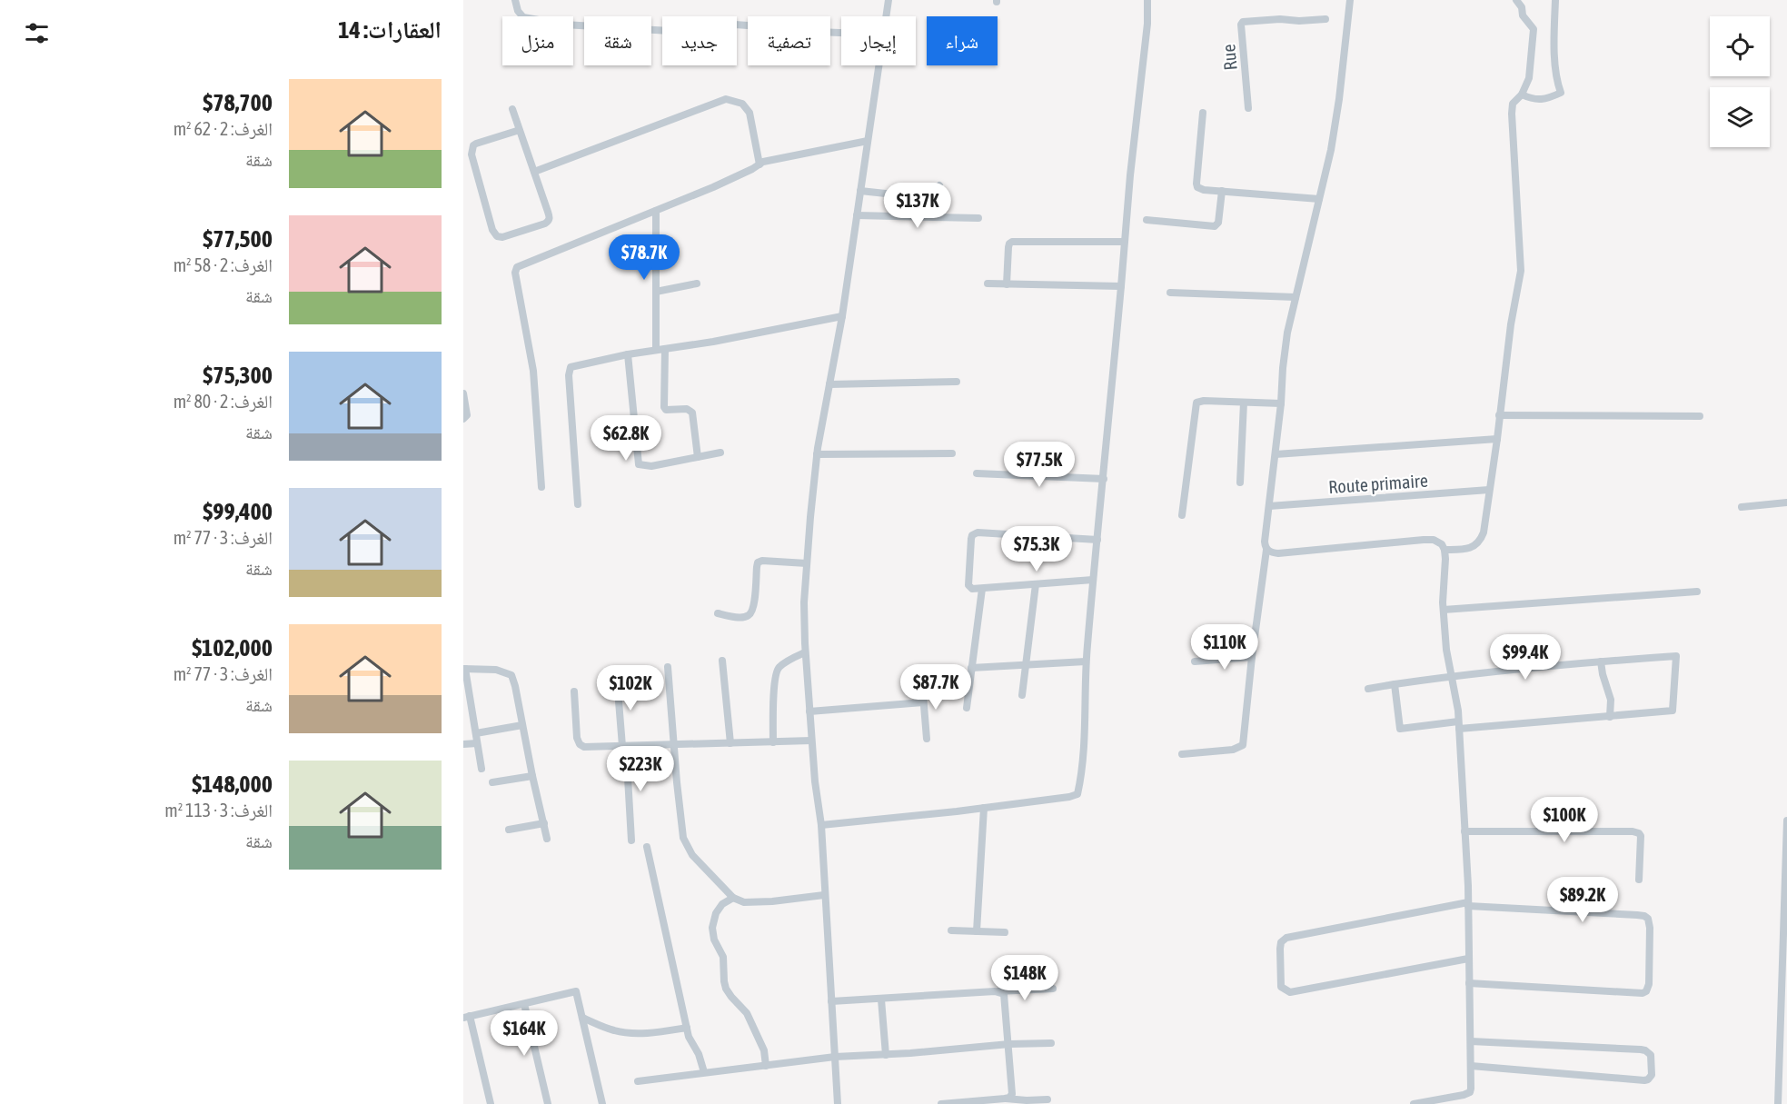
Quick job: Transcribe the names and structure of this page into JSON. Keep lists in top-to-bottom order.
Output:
{
  "streets": {
    "street": ["Rue", "Route primaire"]
  },
  "page": {
    "heading": "العقارات: 14",
    "chip": [
      "شراء",
      "إيجار",
      "تصفية",
      "جديد",
      "شقة",
      "منزل"
    ],
    "list": [
      {
        "name": "$78,700",
        "note": "الغرف: 2 · 62 m² · شقة"
      },
      {
        "name": "$77,500",
        "note": "الغرف: 2 · 58 m² · شقة"
      },
      {
        "name": "$75,300",
        "note": "الغرف: 2 · 80 m² · شقة"
      },
      {
        "name": "$99,400",
        "note": "الغرف: 3 · 77 m² · شقة"
      },
      {
        "name": "$102,000",
        "note": "الغرف: 3 · 77 m² · شقة"
      },
      {
        "name": "$148,000",
        "note": "الغرف: 3 · 113 m² · شقة"
      }
    ],
    "price": [
      "$137K",
      "$78.7K",
      "$62.8K",
      "$77.5K",
      "$75.3K",
      "$110K",
      "$99.4K",
      "$87.7K",
      "$102K",
      "$223K",
      "$100K",
      "$89.2K",
      "$148K",
      "$164K"
    ]
  }
}
